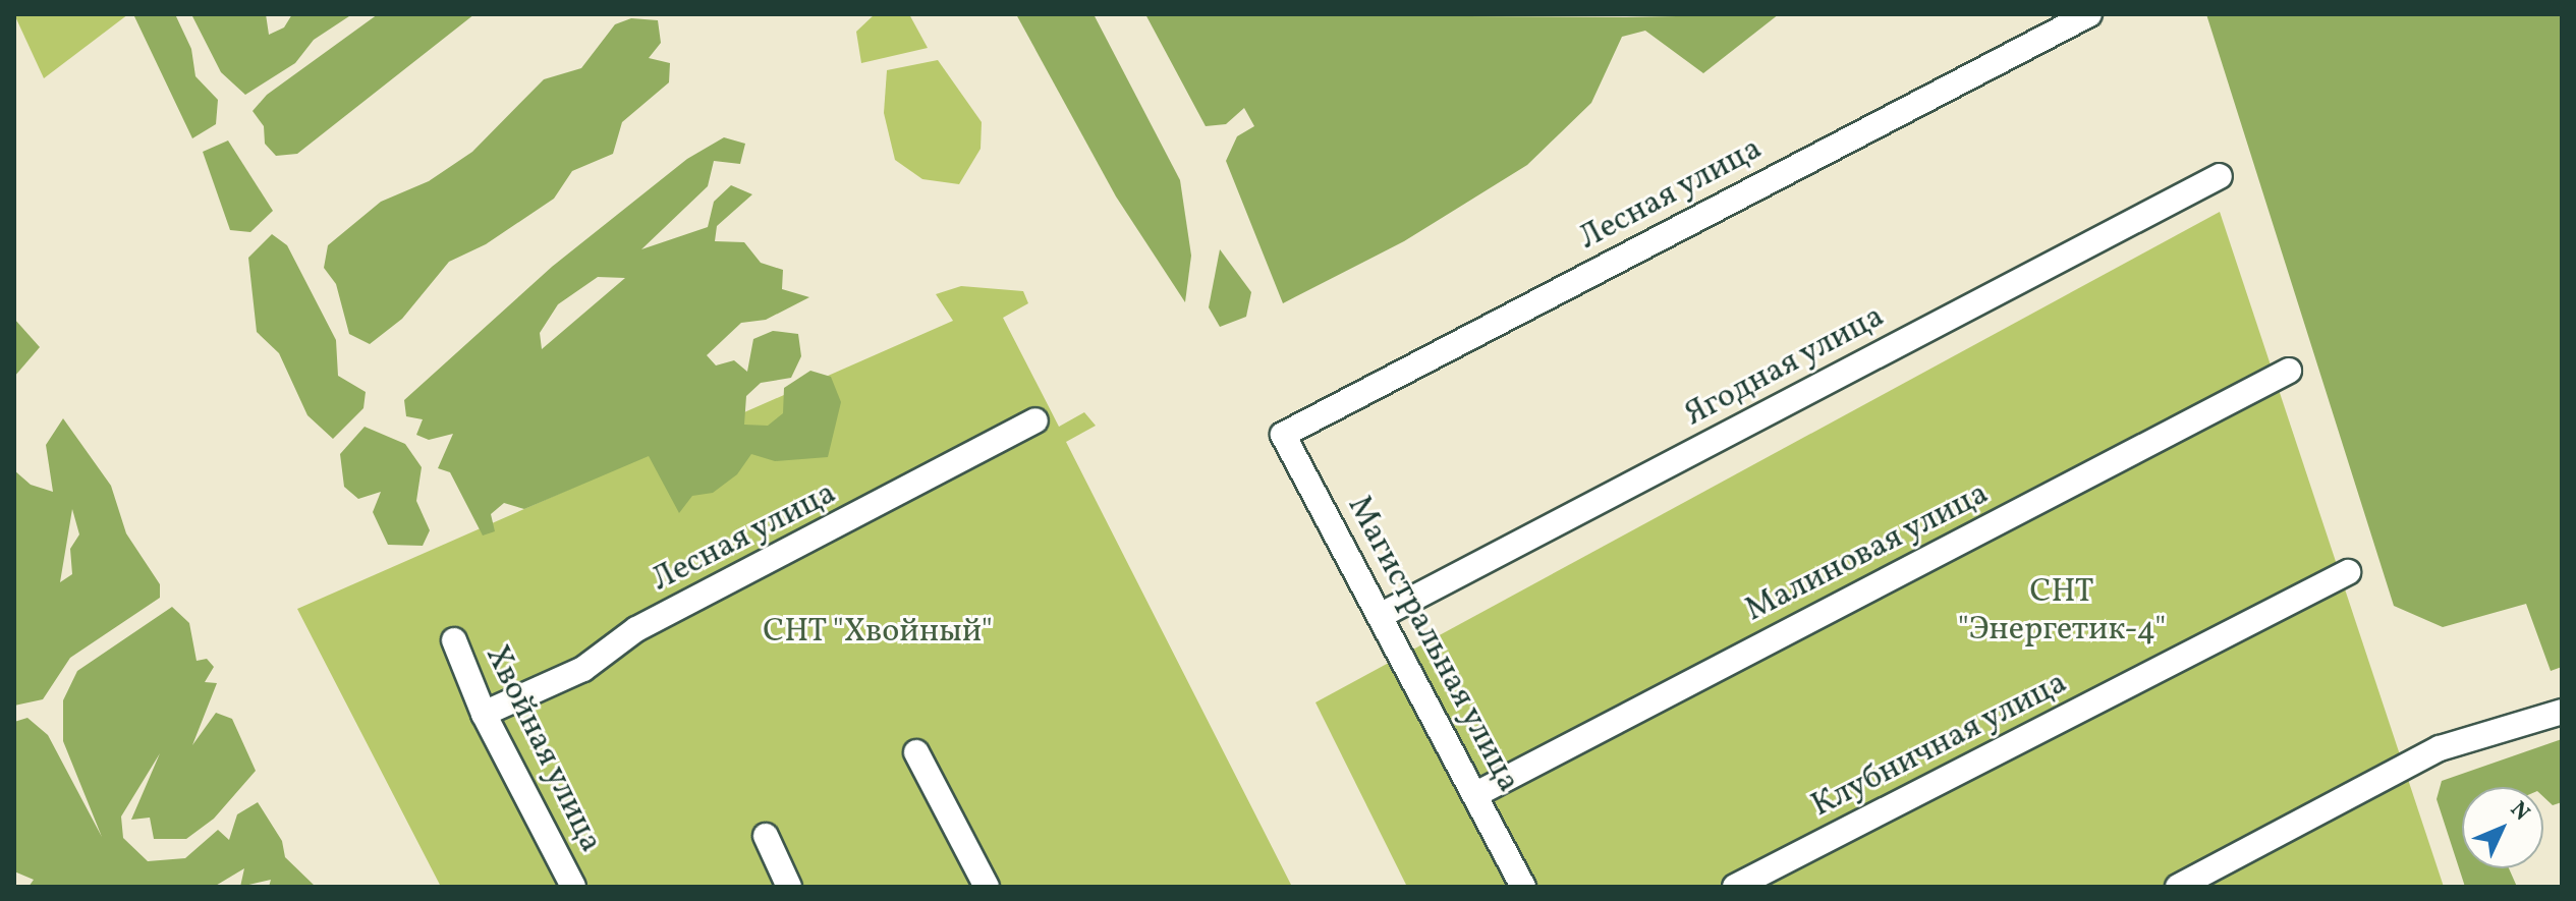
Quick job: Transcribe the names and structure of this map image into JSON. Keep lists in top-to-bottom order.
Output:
{
  "streets": {
    "street": [
      "Лесная улица",
      "Ягодная улица",
      "Малиновая улица",
      "Магистральная улица",
      "Клубничная улица",
      "Хвойная улица"
    ]
  },
  "crossings": [
    ["Лесная улица", "Магистральная улица"],
    ["Лесная улица", "Хвойная улица"],
    ["Ягодная улица", "Магистральная улица"],
    ["Малиновая улица", "Магистральная улица"]
  ],
  "parks": ["СНТ \"Энергетик-4\"", "СНТ \"Хвойный\""],
  "north": "top right"
}
